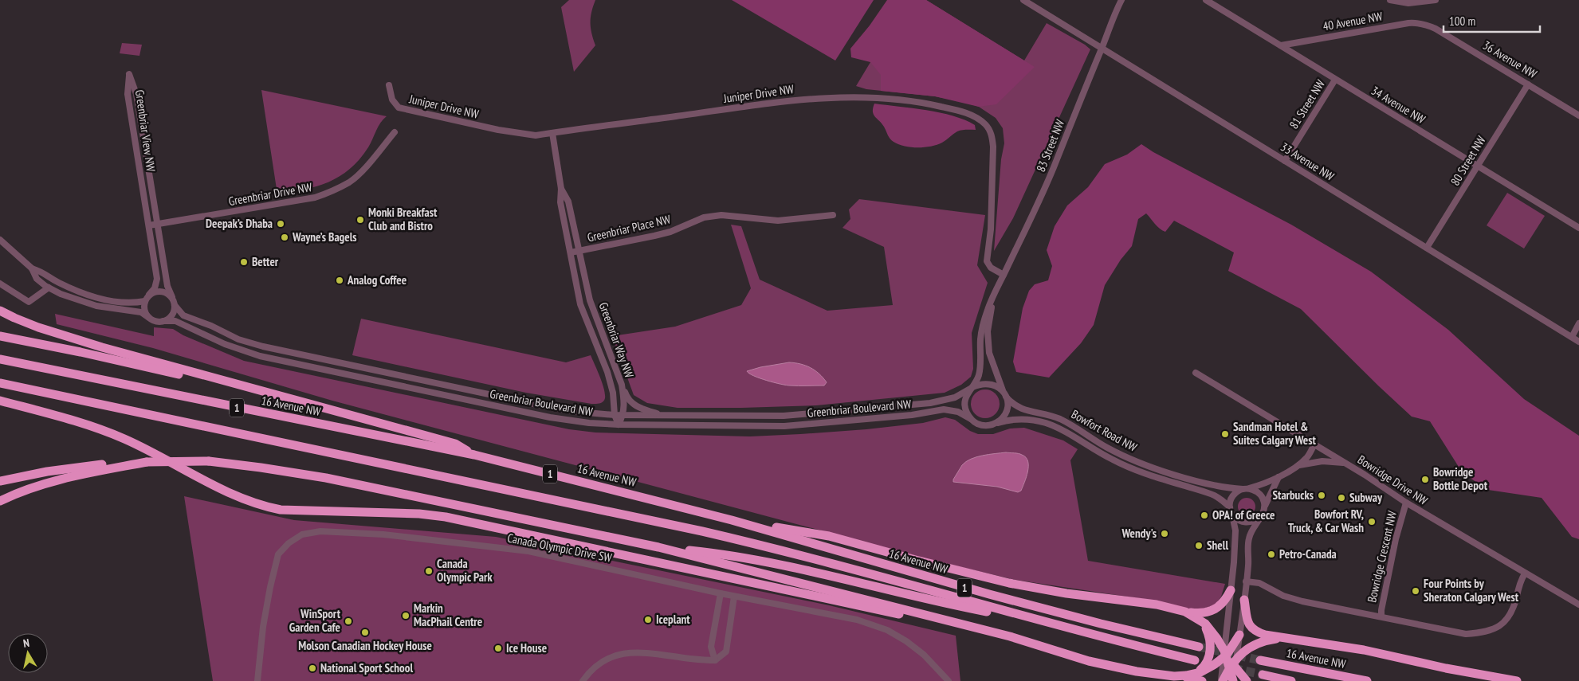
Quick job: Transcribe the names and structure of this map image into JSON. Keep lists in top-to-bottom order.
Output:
{
  "streets": {
    "highway": ["16 Avenue NW", "1"],
    "street": [
      "40 Avenue NW",
      "36 Avenue NW",
      "Juniper Drive NW",
      "81 Street NW",
      "34 Avenue NW",
      "Greenbriar View NW",
      "83 Street NW",
      "80 Street NW",
      "33 Avenue NW",
      "Greenbriar Drive NW",
      "Greenbriar Place NW",
      "Greenbriar Way NW",
      "Greenbriar Boulevard NW",
      "Bowfort Road NW",
      "Bowridge Drive NW",
      "Canada Olympic Drive SW",
      "Bowridge Crescent NW"
    ]
  },
  "crossings": [
    ["40 Avenue NW", "36 Avenue NW"],
    ["40 Avenue NW", "34 Avenue NW"],
    ["36 Avenue NW", "80 Street NW"],
    ["Juniper Drive NW", "83 Street NW"],
    ["Juniper Drive NW", "Greenbriar Way NW"],
    ["81 Street NW", "34 Avenue NW"],
    ["81 Street NW", "33 Avenue NW"],
    ["34 Avenue NW", "80 Street NW"],
    ["Greenbriar View NW", "Greenbriar Drive NW"],
    ["Greenbriar View NW", "Greenbriar Boulevard NW"],
    ["83 Street NW", "33 Avenue NW"],
    ["83 Street NW", "Greenbriar Boulevard NW"],
    ["83 Street NW", "Bowfort Road NW"],
    ["80 Street NW", "33 Avenue NW"],
    ["Greenbriar Place NW", "Greenbriar Way NW"],
    ["Greenbriar Way NW", "Greenbriar Boulevard NW"],
    ["Greenbriar Boulevard NW", "Bowfort Road NW"],
    ["Bowfort Road NW", "Bowridge Drive NW"],
    ["Bowridge Drive NW", "Bowridge Crescent NW"]
  ],
  "places": [
    "Monki Breakfast Club and Bistro",
    "Deepak’s Dhaba",
    "Wayne’s Bagels",
    "Better",
    "Analog Coffee",
    "Sandman Hotel & Suites Calgary West",
    "Bowridge Bottle Depot",
    "Starbucks",
    "Subway",
    "OPA! of Greece",
    "Bowfort RV, Truck, & Car Wash",
    "Wendy's",
    "Shell",
    "Petro-Canada",
    "Canada Olympic Park",
    "Four Points by Sheraton Calgary West",
    "Markin MacPhail Centre",
    "Iceplant",
    "WinSport Garden Cafe",
    "Molson Canadian Hockey House",
    "Ice House",
    "National Sport School"
  ],
  "scale_bar": "100 m",
  "north": "top"
}
